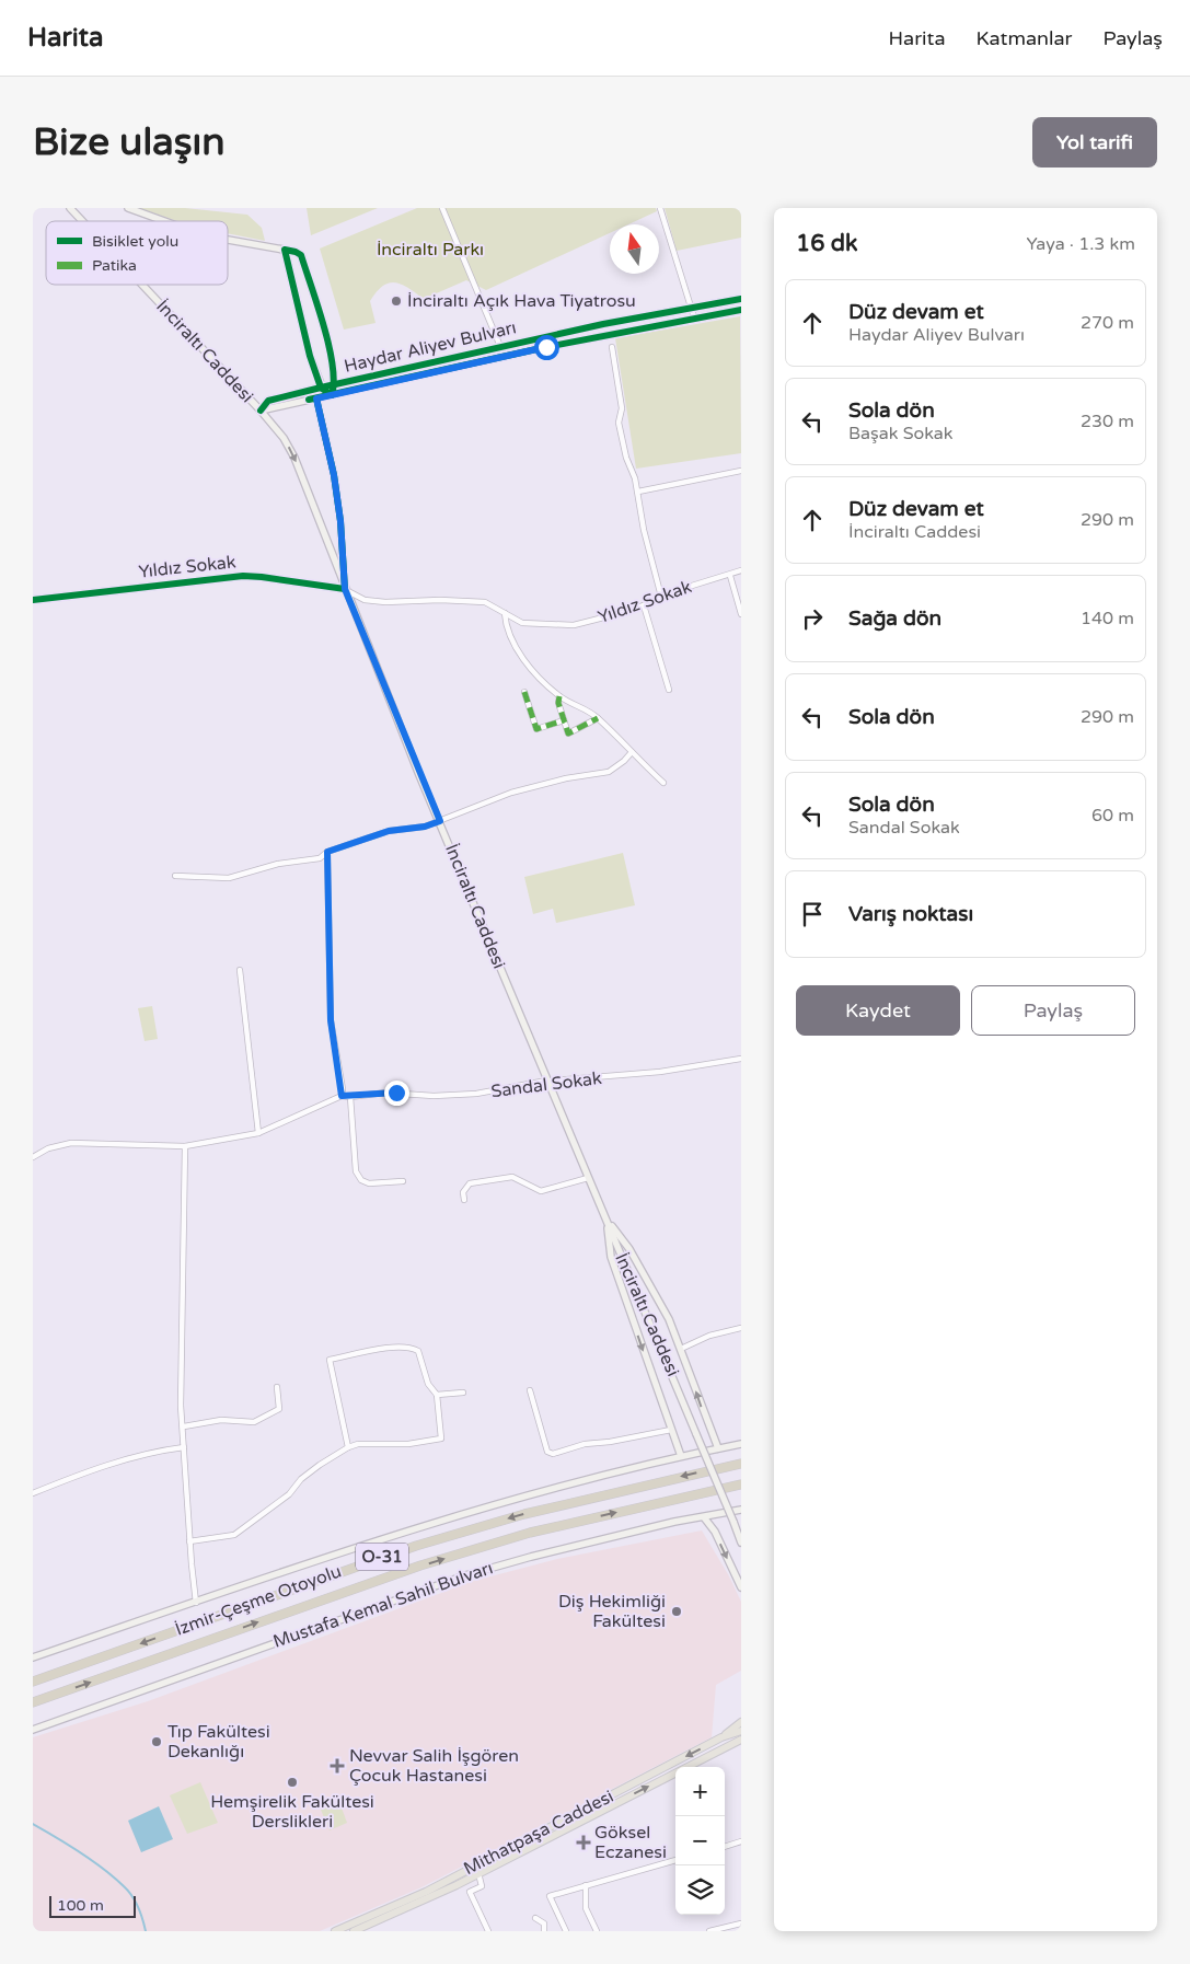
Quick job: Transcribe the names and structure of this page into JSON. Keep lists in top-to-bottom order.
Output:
{
  "streets": {
    "highway": ["O-31", "İzmir-Çeşme Otoyolu"],
    "main road": [
      "Haydar Aliyev Bulvarı",
      "İnciraltı Caddesi",
      "Yıldız Sokak",
      "Mustafa Kemal Sahil Bulvarı",
      "Mithatpaşa Caddesi"
    ],
    "street": ["Sandal Sokak"]
  },
  "crossings": [
    ["Haydar Aliyev Bulvarı", "İnciraltı Caddesi"],
    ["İnciraltı Caddesi", "Yıldız Sokak"],
    ["İnciraltı Caddesi", "Sandal Sokak"]
  ],
  "parks": ["İnciraltı Parkı"],
  "places": {
    "other": [
      "İnciraltı Açık Hava Tiyatrosu",
      "Diş Hekimliği Fakültesi",
      "Tıp Fakültesi Dekanlığı",
      "Hemşirelik Fakültesi Derslikleri"
    ],
    "health": ["Nevvar Salih İşgören Çocuk Hastanesi", "Göksel Eczanesi"]
  },
  "legend": ["Bisiklet yolu", "Patika"],
  "scale_bar": "100 m",
  "north": "top",
  "page": {
    "header": "Harita",
    "nav": ["Harita", "Katmanlar", "Paylaş"],
    "buttons": [
      "Yol tarifi",
      ["Kaydet", "Paylaş"]
    ],
    "title": "Bize ulaşın",
    "heading": ["16 dk", "Yaya · 1.3 km"],
    "list": [
      ["Düz devam et", "Haydar Aliyev Bulvarı", "270 m"],
      ["Sola dön", "Başak Sokak", "230 m"],
      ["Düz devam et", "İnciraltı Caddesi", "290 m"],
      ["Sağa dön", "140 m"],
      ["Sola dön", "290 m"],
      ["Sola dön", "Sandal Sokak", "60 m"],
      "Varış noktası"
    ],
    "map_buttons": ["+", "−"],
    "scale": "100 m"
  }
}
